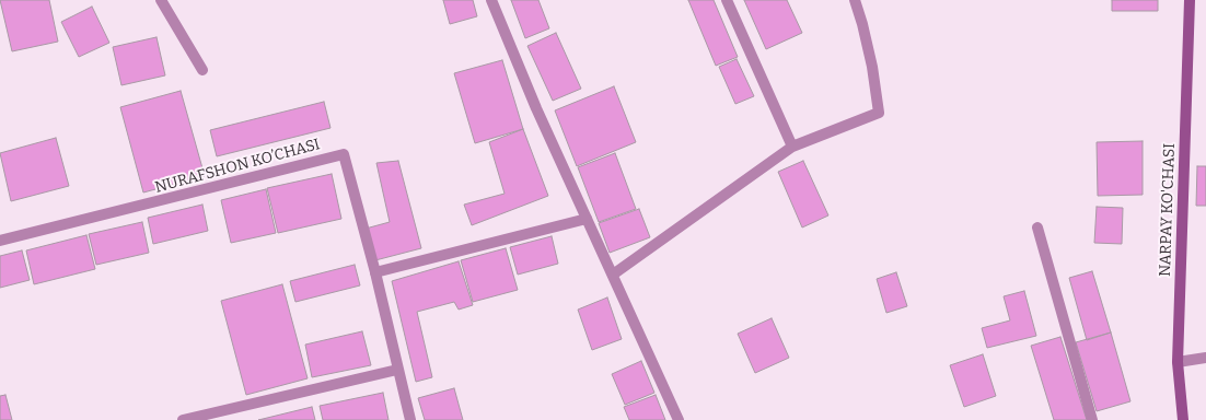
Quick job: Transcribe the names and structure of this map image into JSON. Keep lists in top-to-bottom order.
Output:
{
  "streets": {
    "main road": ["NARPAY KO'CHASI"],
    "street": ["NURAFSHON KO’CHASI"]
  }
}
